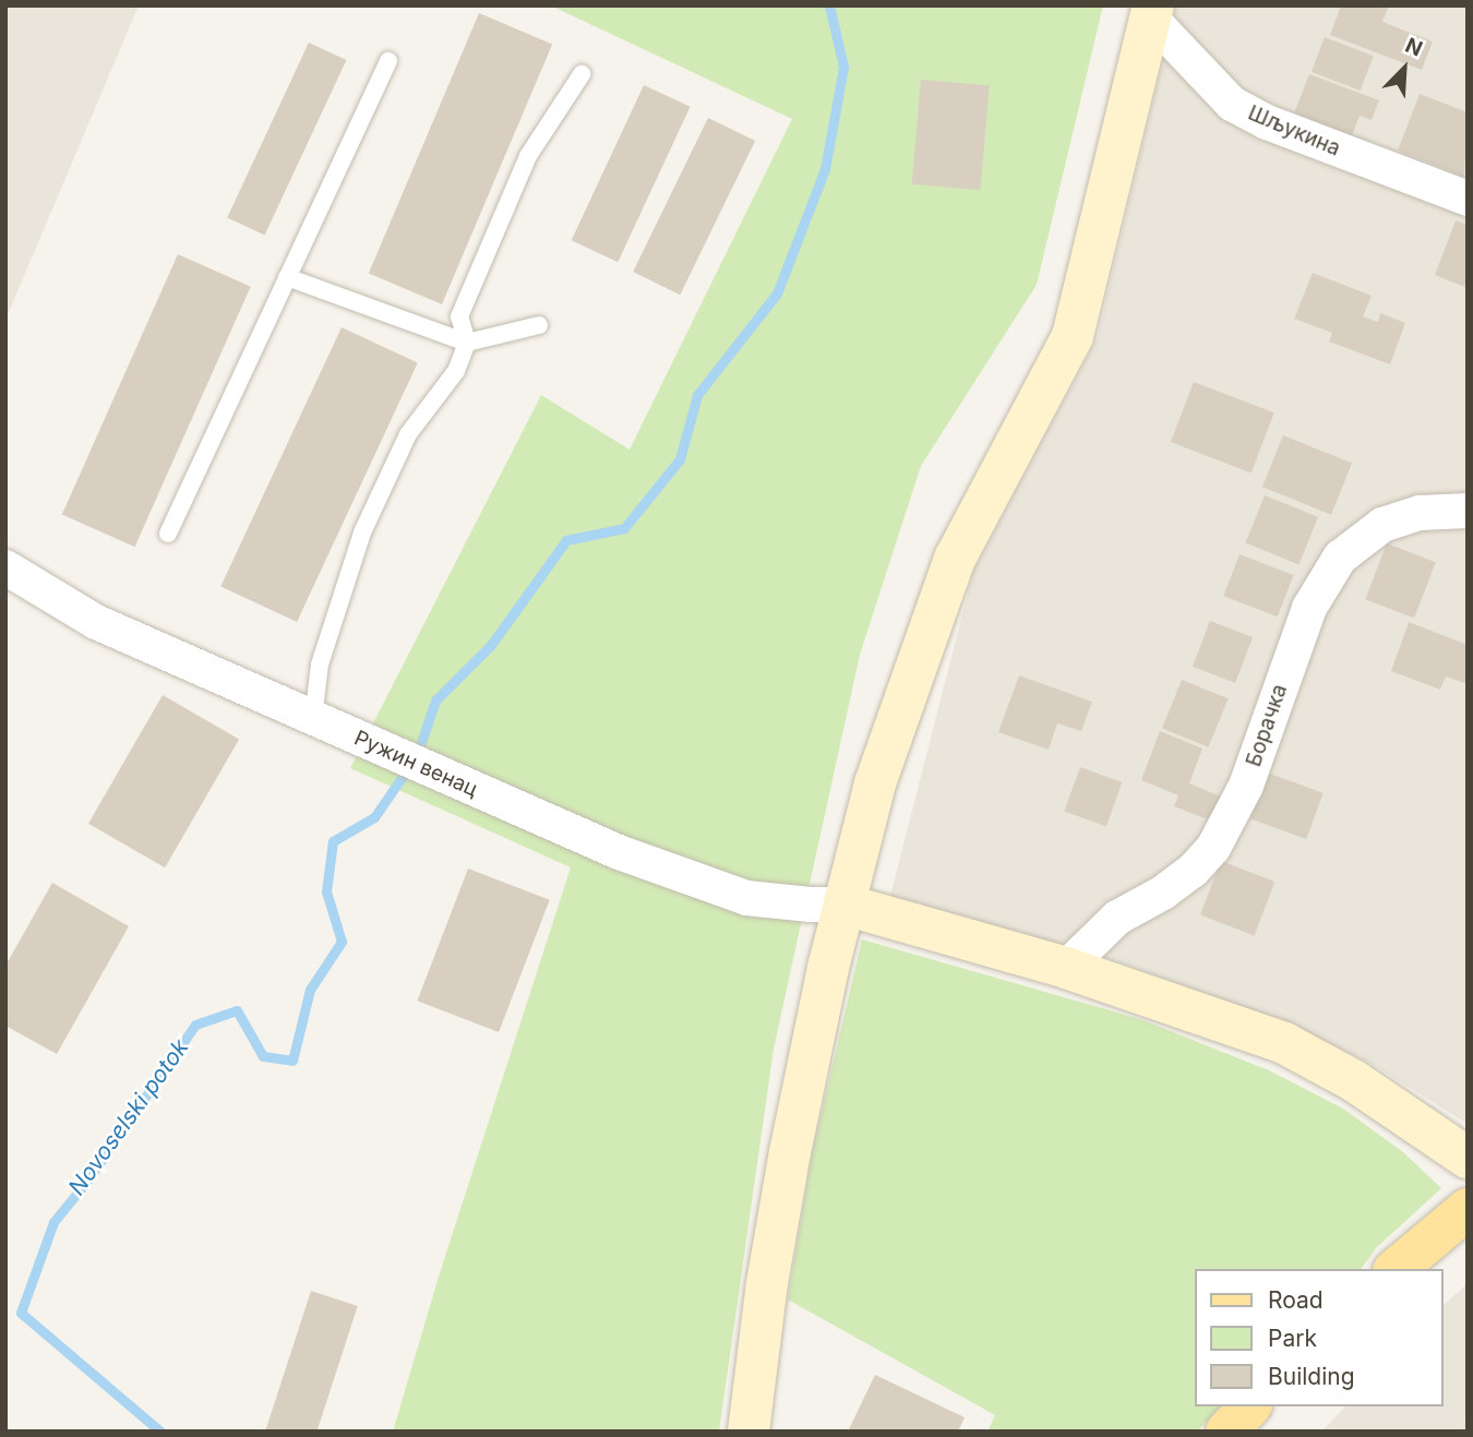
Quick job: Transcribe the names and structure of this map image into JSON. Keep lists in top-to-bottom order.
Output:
{
  "streets": {
    "street": ["Шљукина", "Борачка", "Ружин венац"]
  },
  "water": ["Novoselski potok"],
  "legend": ["Road", "Park", "Building"],
  "north": "top right"
}
